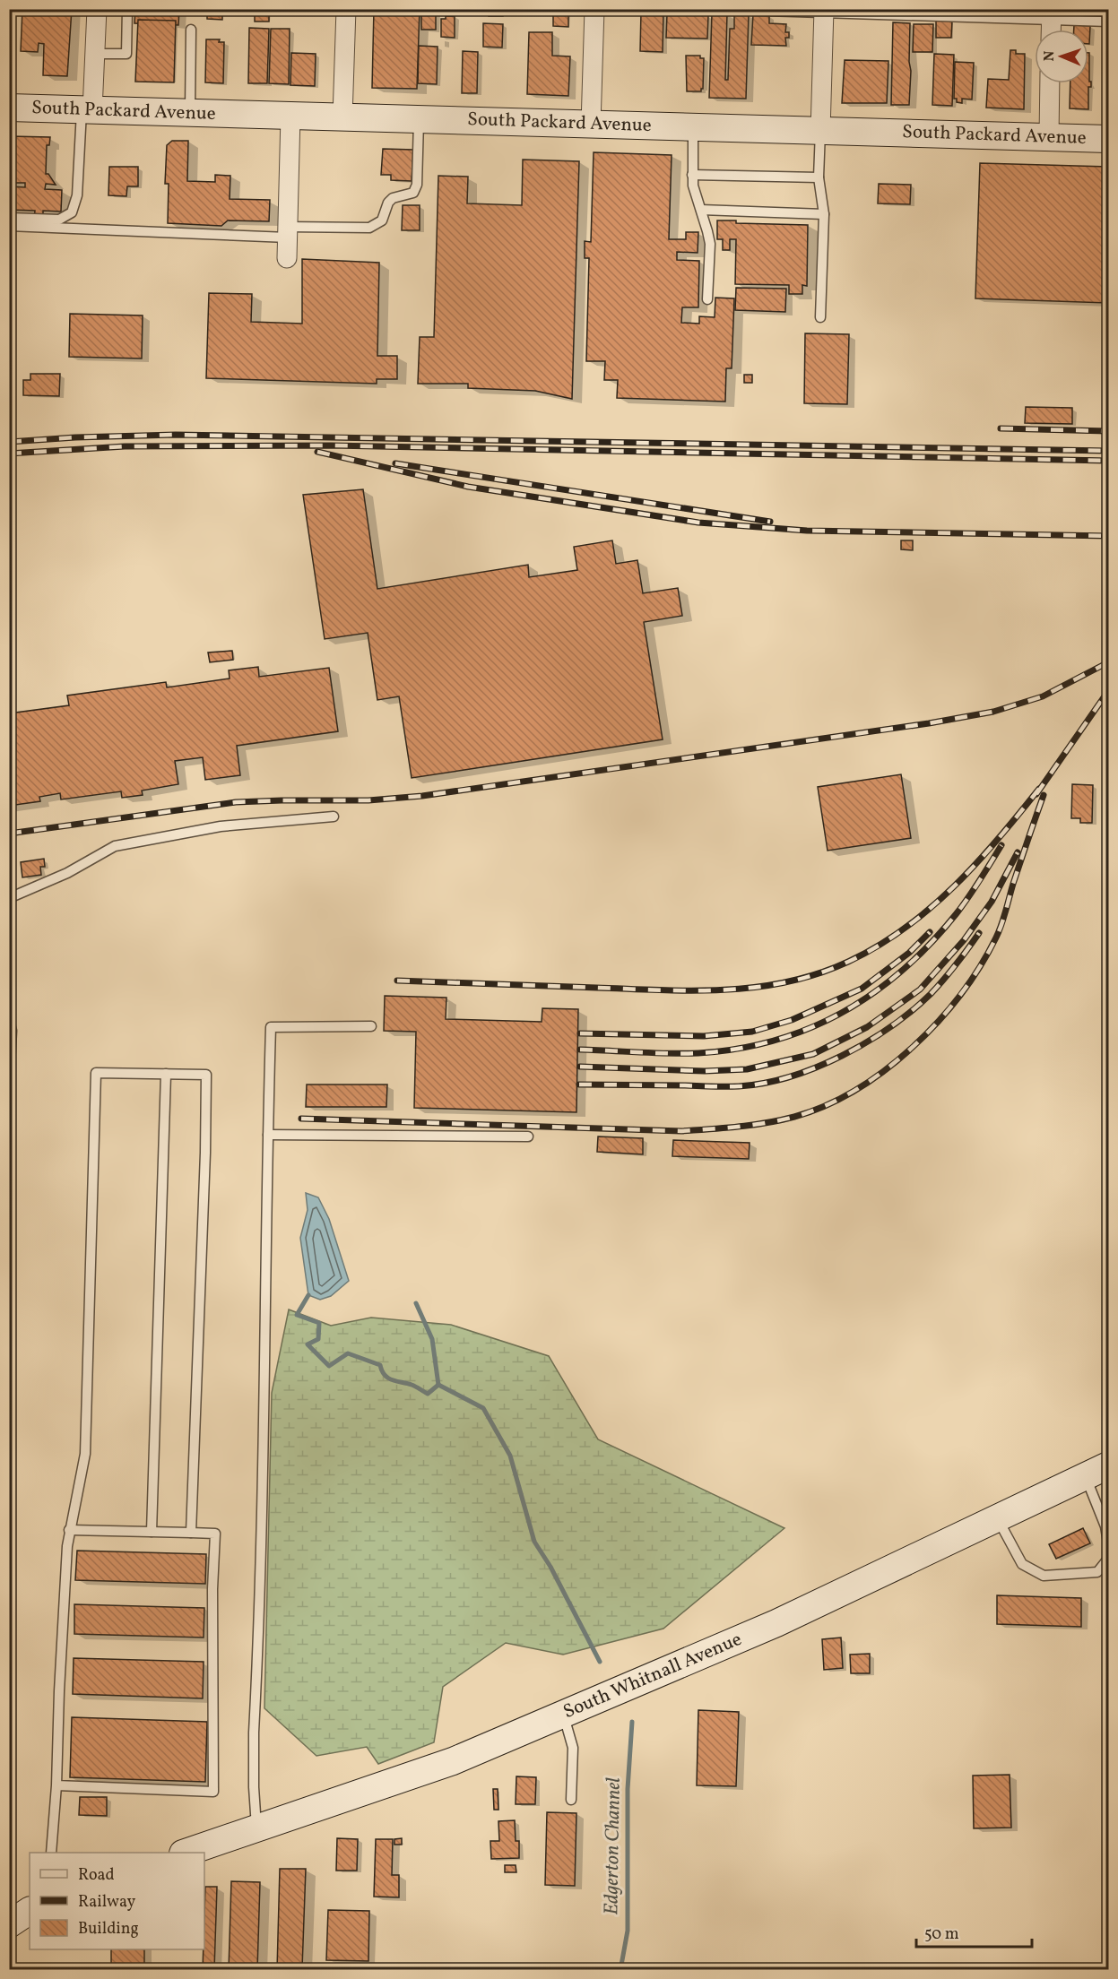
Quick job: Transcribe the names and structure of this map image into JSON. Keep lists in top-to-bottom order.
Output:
{
  "streets": {
    "street": ["South Packard Avenue", "South Whitnall Avenue"]
  },
  "water": ["Edgerton Channel"],
  "legend": ["Road", "Railway", "Building"],
  "scale_bar": "50 m",
  "north": "left"
}
